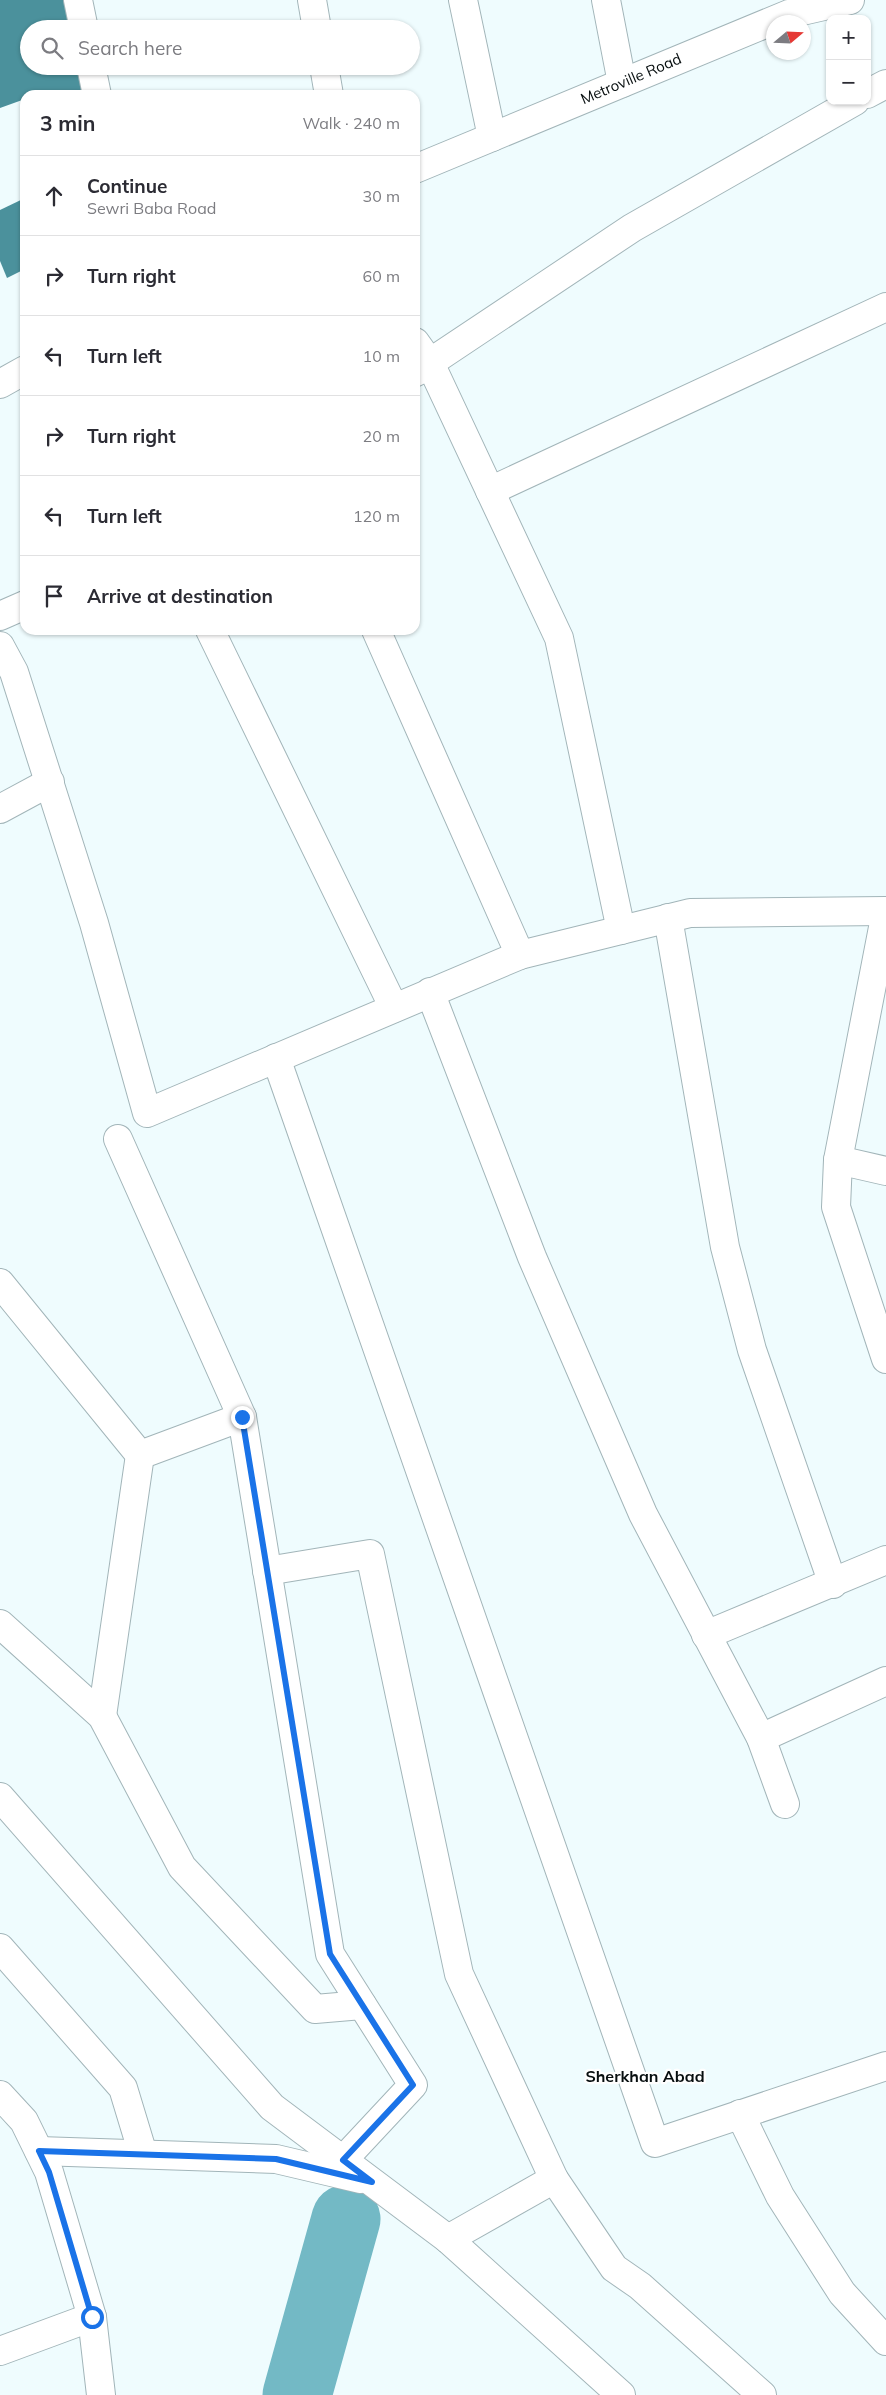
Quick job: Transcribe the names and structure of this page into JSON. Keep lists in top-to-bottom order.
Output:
{
  "streets": {
    "street": ["Metroville Road"]
  },
  "districts": ["Sherkhan Abad"],
  "north": "right",
  "page": {
    "map_buttons": ["+", "−"],
    "search": "Search here",
    "heading": ["3 min", "Walk · 240 m"],
    "list": [
      ["Continue", "Sewri Baba Road", "30 m"],
      ["Turn right", "60 m"],
      ["Turn left", "10 m"],
      ["Turn right", "20 m"],
      ["Turn left", "120 m"],
      "Arrive at destination"
    ]
  }
}
